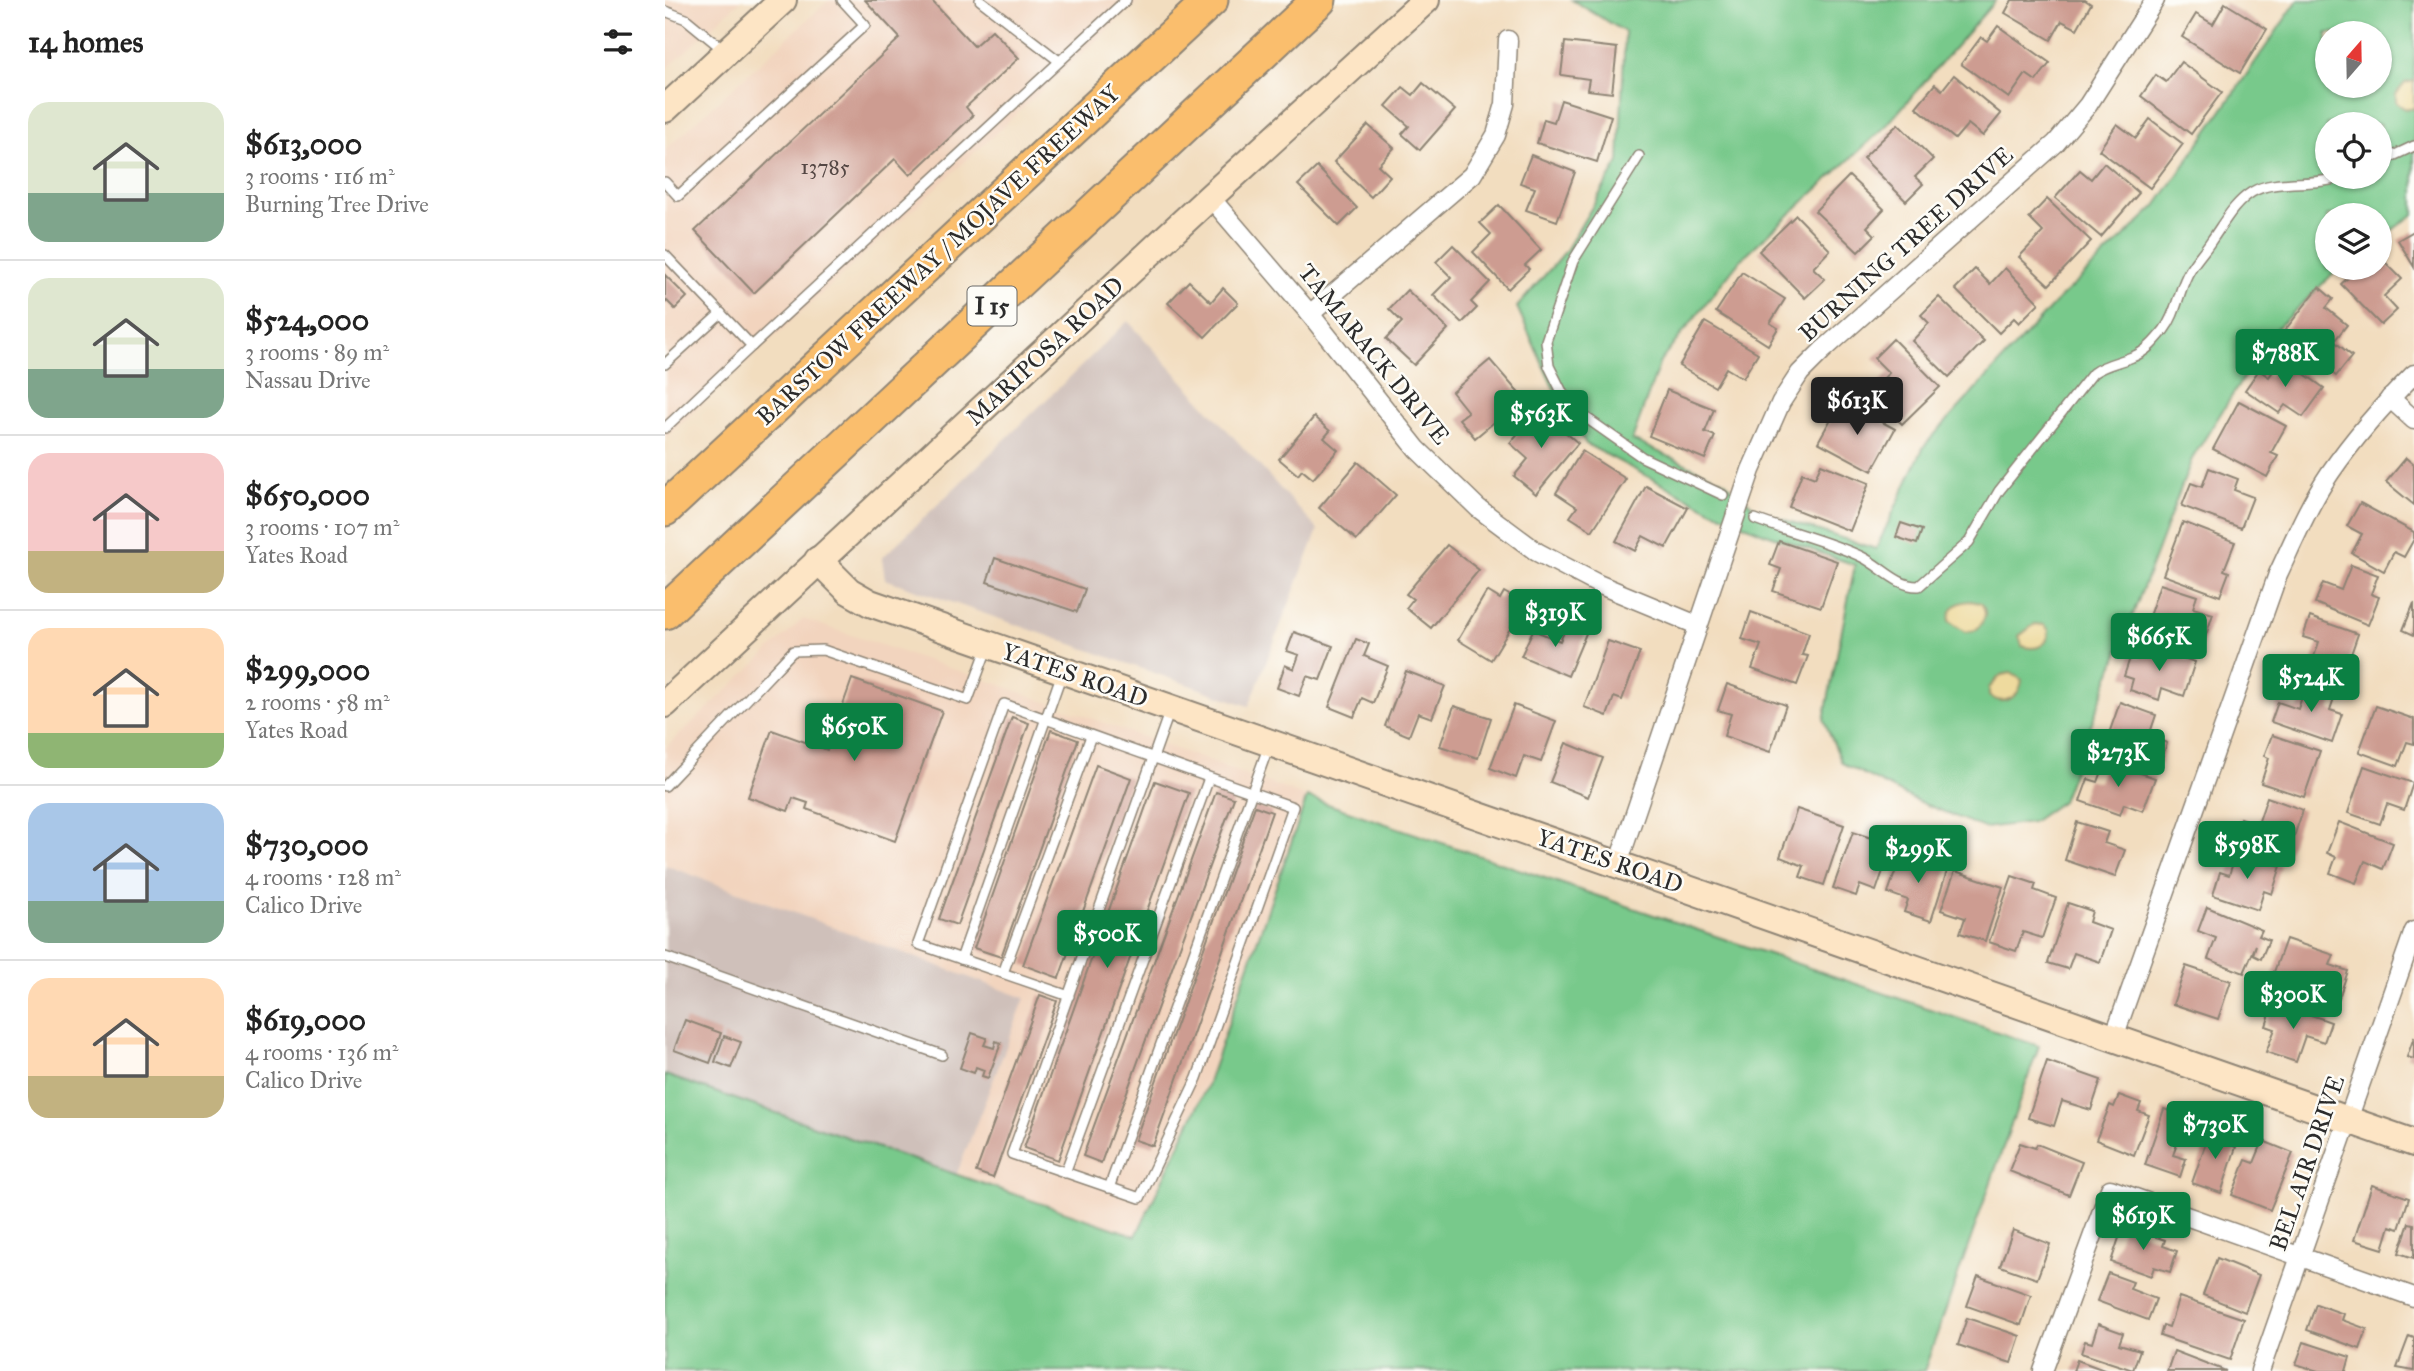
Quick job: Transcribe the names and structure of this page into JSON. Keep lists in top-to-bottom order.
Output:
{
  "streets": {
    "highway": ["BARSTOW FREEWAY / MOJAVE FREEWAY", "I 15"],
    "street": [
      "BURNING TREE DRIVE",
      "MARIPOSA ROAD",
      "TAMARACK DRIVE",
      "YATES ROAD",
      "BEL AIR DRIVE"
    ]
  },
  "crossings": [
    ["BURNING TREE DRIVE", "TAMARACK DRIVE"],
    ["BURNING TREE DRIVE", "YATES ROAD"],
    ["MARIPOSA ROAD", "TAMARACK DRIVE"],
    ["MARIPOSA ROAD", "YATES ROAD"],
    ["YATES ROAD", "BEL AIR DRIVE"]
  ],
  "house_numbers": ["13785"],
  "north": "top",
  "page": {
    "heading": "14 homes",
    "list": [
      {
        "name": "$613,000",
        "note": "3 rooms · 116 m² · Burning Tree Drive"
      },
      {
        "name": "$524,000",
        "note": "3 rooms · 89 m² · Nassau Drive"
      },
      {
        "name": "$650,000",
        "note": "3 rooms · 107 m² · Yates Road"
      },
      {
        "name": "$299,000",
        "note": "2 rooms · 58 m² · Yates Road"
      },
      {
        "name": "$730,000",
        "note": "4 rooms · 128 m² · Calico Drive"
      },
      {
        "name": "$619,000",
        "note": "4 rooms · 136 m² · Calico Drive"
      }
    ],
    "price": [
      "$788K",
      "$613K",
      "$563K",
      "$319K",
      "$665K",
      "$524K",
      "$650K",
      "$273K",
      "$598K",
      "$299K",
      "$500K",
      "$300K",
      "$730K",
      "$619K"
    ]
  }
}
